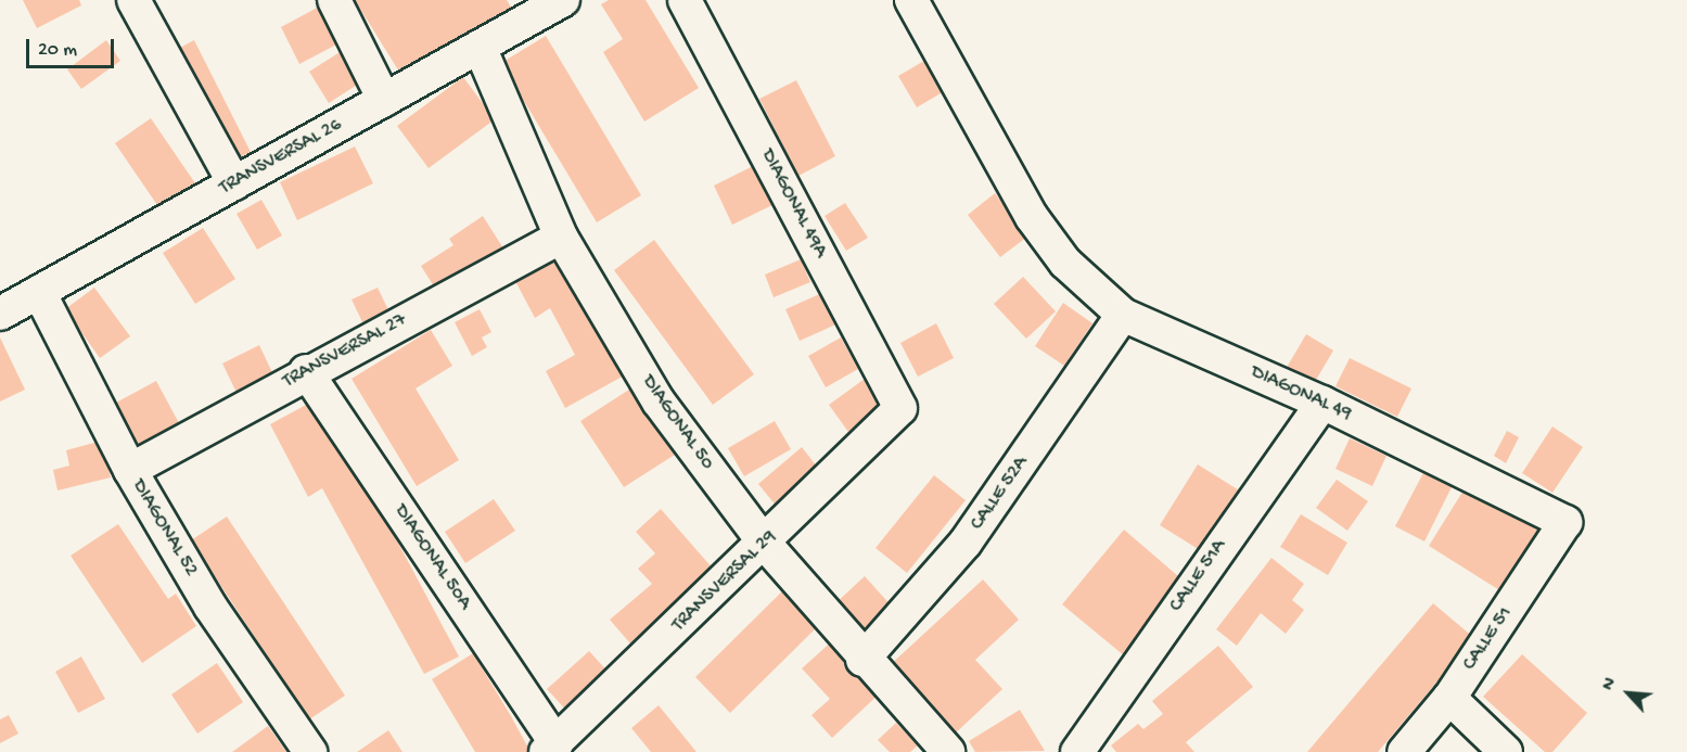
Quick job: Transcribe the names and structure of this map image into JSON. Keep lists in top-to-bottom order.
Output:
{
  "streets": {
    "street": [
      "TRANSVERSAL 26",
      "DIAGONAL 49A",
      "TRANSVERSAL 27",
      "DIAGONAL 49",
      "DIAGONAL 50",
      "CALLE 52A",
      "DIAGONAL 52",
      "DIAGONAL 50A",
      "CALLE 51A",
      "TRANSVERSAL 29",
      "CALLE 51"
    ]
  },
  "crossings": [
    ["TRANSVERSAL 26", "DIAGONAL 50"],
    ["TRANSVERSAL 26", "DIAGONAL 52"],
    ["DIAGONAL 49A", "TRANSVERSAL 29"],
    ["TRANSVERSAL 27", "DIAGONAL 50"],
    ["TRANSVERSAL 27", "DIAGONAL 52"],
    ["TRANSVERSAL 27", "DIAGONAL 50A"],
    ["DIAGONAL 49", "CALLE 52A"],
    ["DIAGONAL 49", "CALLE 51A"],
    ["DIAGONAL 49", "CALLE 51"],
    ["DIAGONAL 50", "CALLE 52A"],
    ["DIAGONAL 50", "TRANSVERSAL 29"],
    ["DIAGONAL 50A", "TRANSVERSAL 29"]
  ],
  "scale_bar": "20 m",
  "north": "top left"
}
